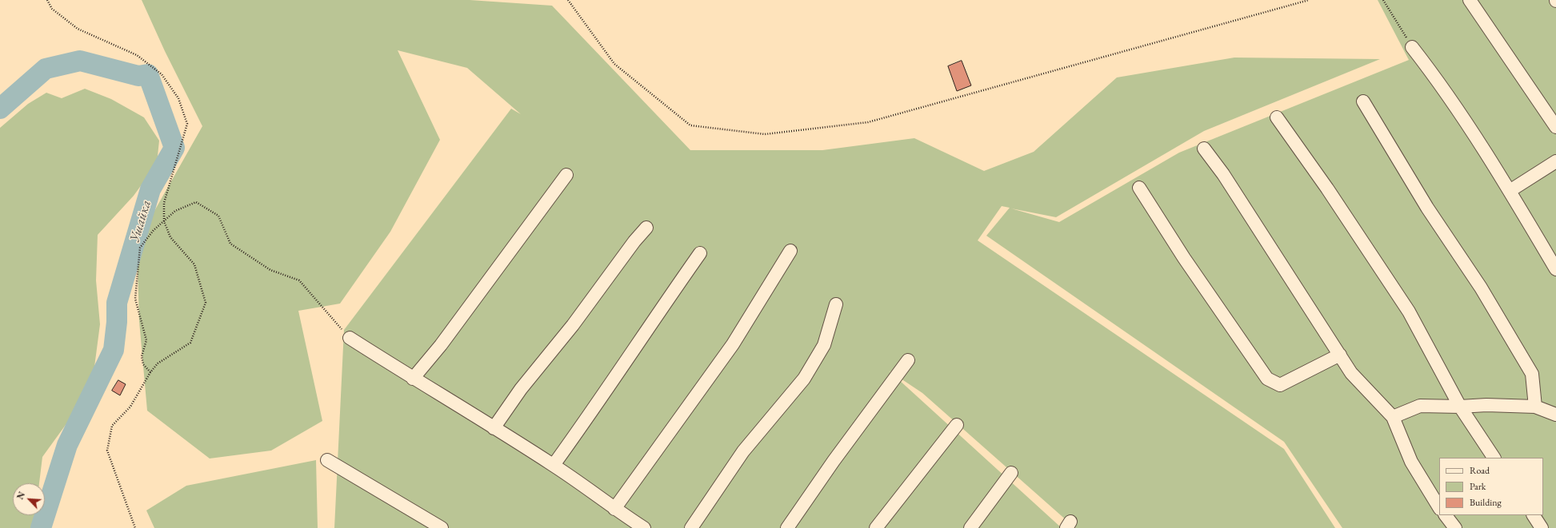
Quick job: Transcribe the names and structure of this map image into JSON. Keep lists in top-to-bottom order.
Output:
{
  "water": ["Ушайка"],
  "legend": ["Road", "Park", "Building"],
  "north": "top left"
}
